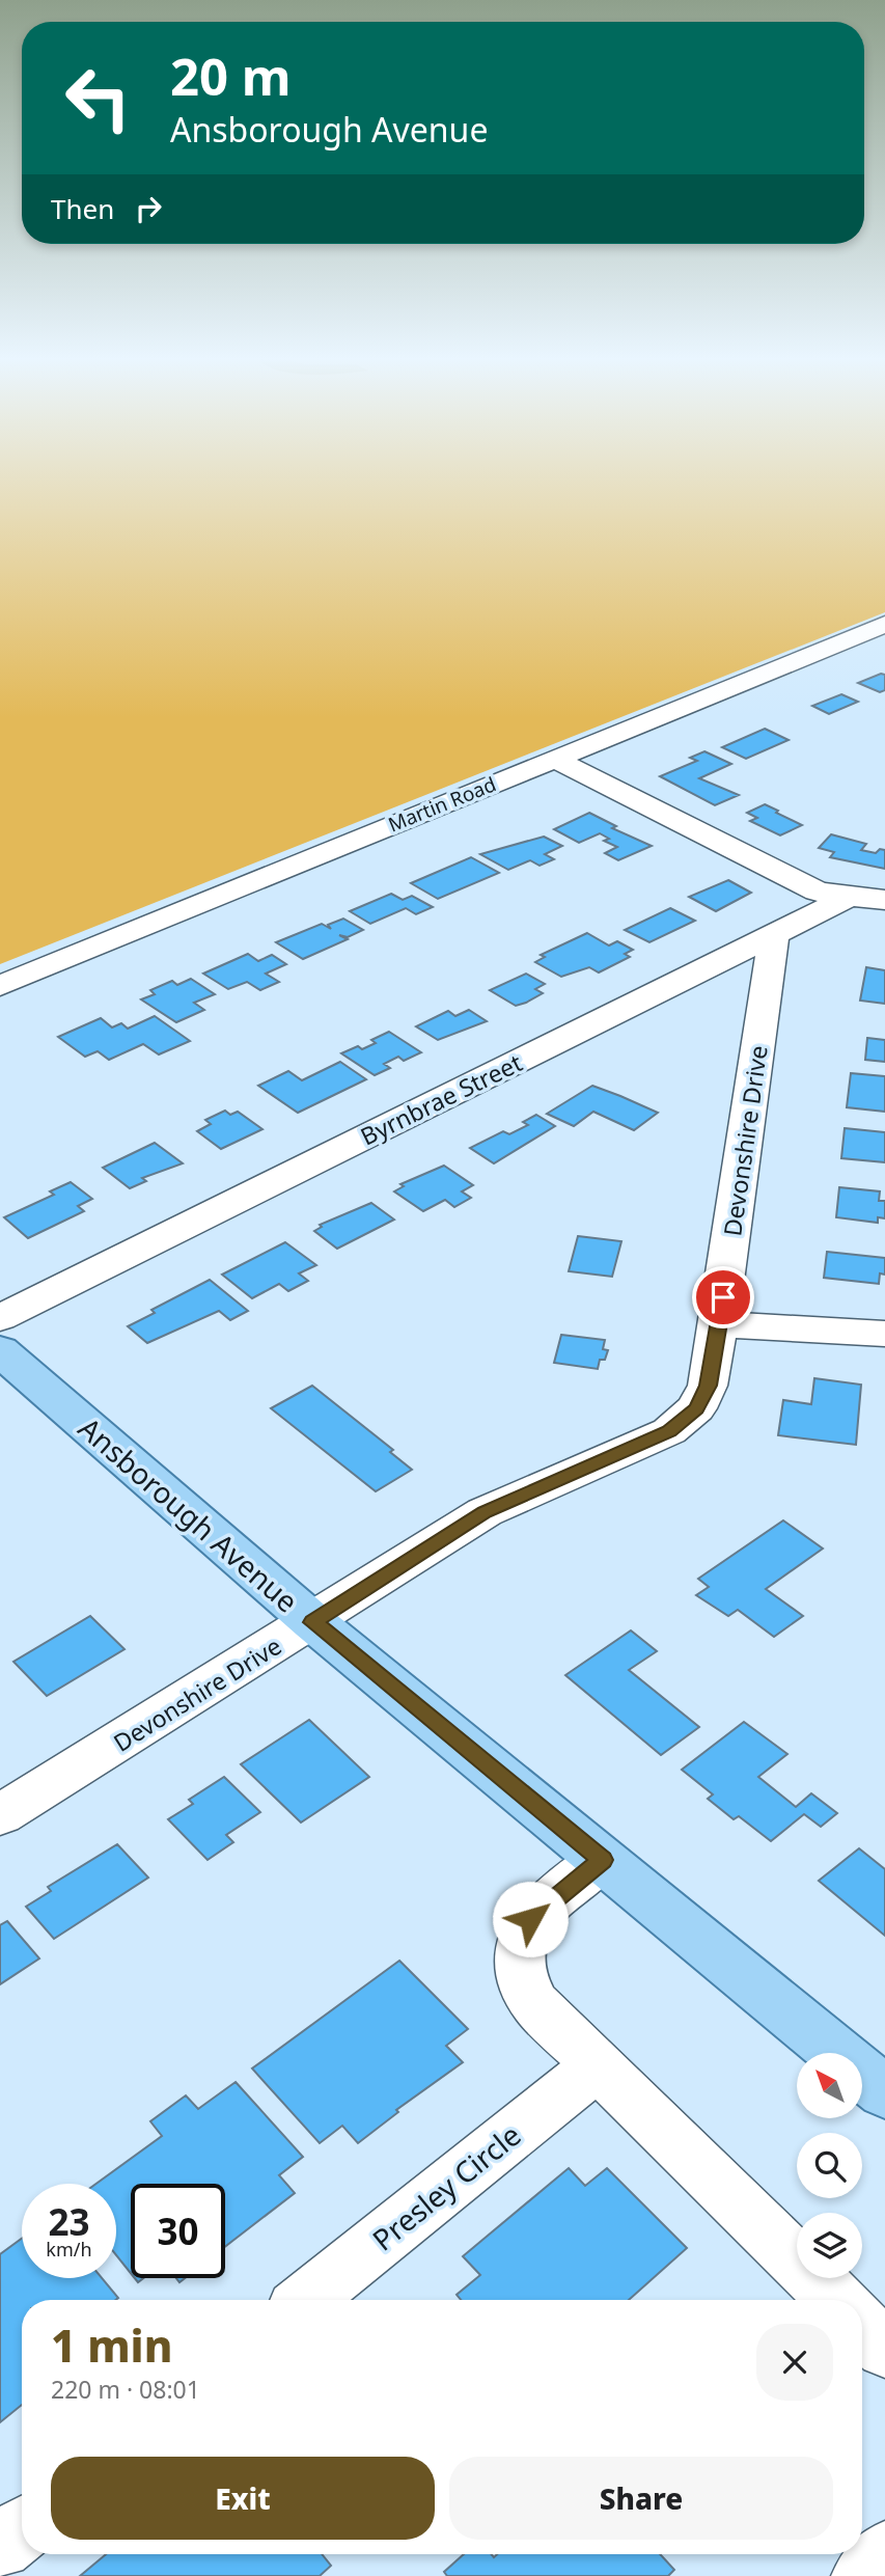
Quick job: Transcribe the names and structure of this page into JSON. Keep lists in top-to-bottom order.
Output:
{
  "streets": {
    "main road": ["Ansborough Avenue"],
    "street": [
      "Martin Road",
      "Byrnbrae Street",
      "Devonshire Drive",
      "Presley Circle"
    ]
  },
  "crossings": [
    ["Byrnbrae Street", "Devonshire Drive"],
    ["Devonshire Drive", "Ansborough Avenue"]
  ],
  "north": "top left",
  "page": {
    "turn": ["20 m", "Ansborough Avenue"],
    "then": "Then",
    "speed": "23 km/h",
    "limit": "30",
    "heading": ["1 min", "220 m · 08:01"],
    "buttons": ["Exit", "Share"]
  }
}
